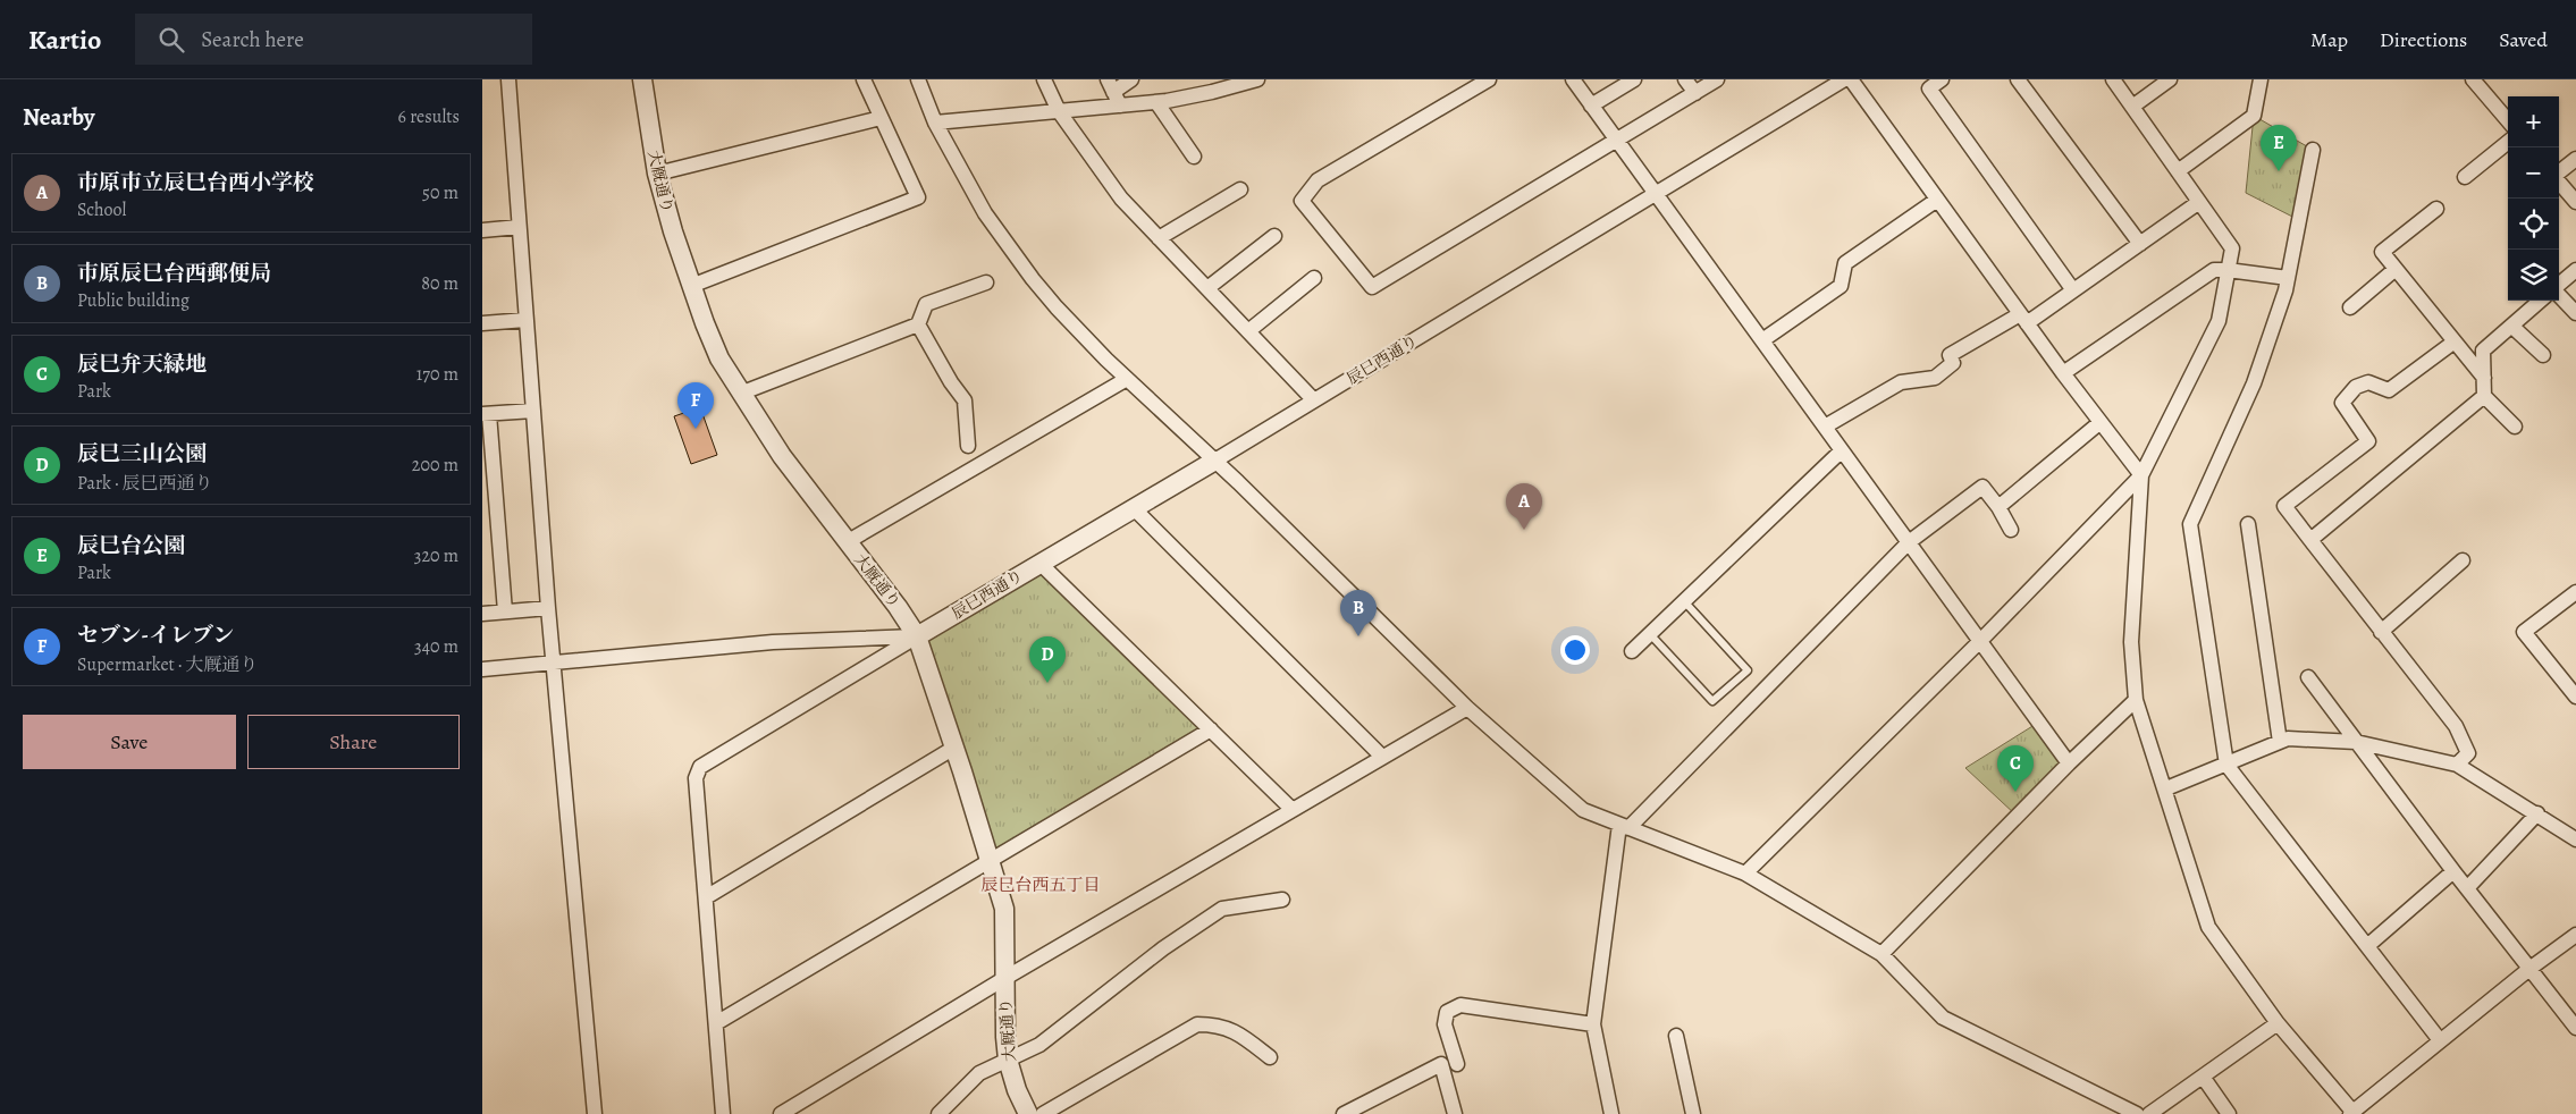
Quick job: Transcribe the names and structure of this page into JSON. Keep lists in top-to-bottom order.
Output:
{
  "streets": {
    "street": ["大厩通り", "辰巳西通り"]
  },
  "crossings": [
    ["大厩通り", "辰巳西通り"]
  ],
  "districts": ["辰巳台西五丁目"],
  "page": {
    "header": "Kartio",
    "search": "Search here",
    "nav": ["Map", "Directions", "Saved"],
    "heading": ["Nearby", "6 results"],
    "map_buttons": ["+", "−"],
    "pins": [
      "E",
      "F",
      "A",
      "B",
      "D",
      "C"
    ],
    "list": [
      {
        "mark": "A",
        "name": "市原市立辰巳台西小学校",
        "note": "School",
        "value": "50 m"
      },
      {
        "mark": "B",
        "name": "市原辰巳台西郵便局",
        "note": "Public building",
        "value": "80 m"
      },
      {
        "mark": "C",
        "name": "辰巳弁天緑地",
        "note": "Park",
        "value": "170 m"
      },
      {
        "mark": "D",
        "name": "辰巳三山公園",
        "note": "Park · 辰巳西通り",
        "value": "200 m"
      },
      {
        "mark": "E",
        "name": "辰巳台公園",
        "note": "Park",
        "value": "320 m"
      },
      {
        "mark": "F",
        "name": "セブン-イレブン",
        "note": "Supermarket · 大厩通り",
        "value": "340 m"
      }
    ],
    "buttons": ["Save", "Share"]
  }
}
